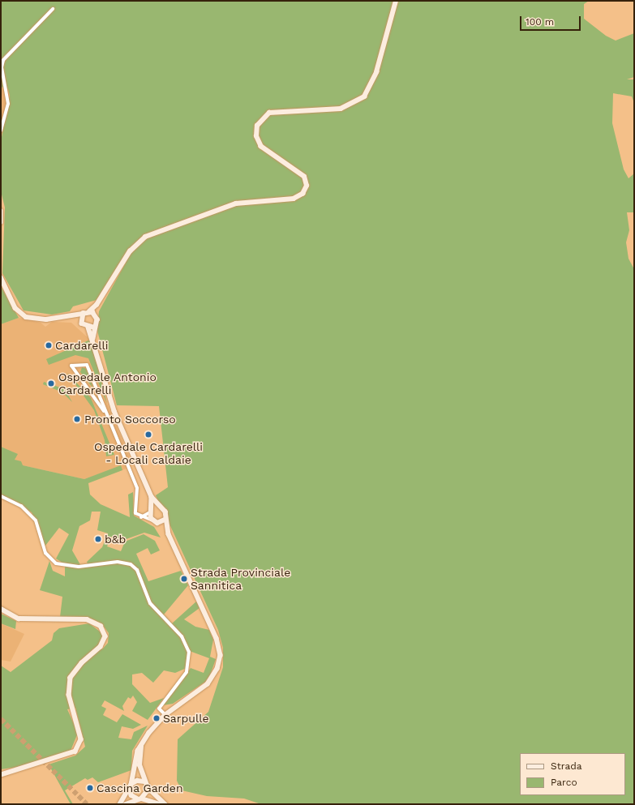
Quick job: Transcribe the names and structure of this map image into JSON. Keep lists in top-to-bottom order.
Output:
{
  "places": [
    "Cardarelli",
    "Ospedale Antonio Cardarelli",
    "Pronto Soccorso",
    "Ospedale Cardarelli - Locali caldaie",
    "b&b",
    "Strada Provinciale Sannitica",
    "Sarpulle",
    "Cascina Garden"
  ],
  "legend": ["Strada", "Parco"],
  "scale_bar": "100 m"
}
